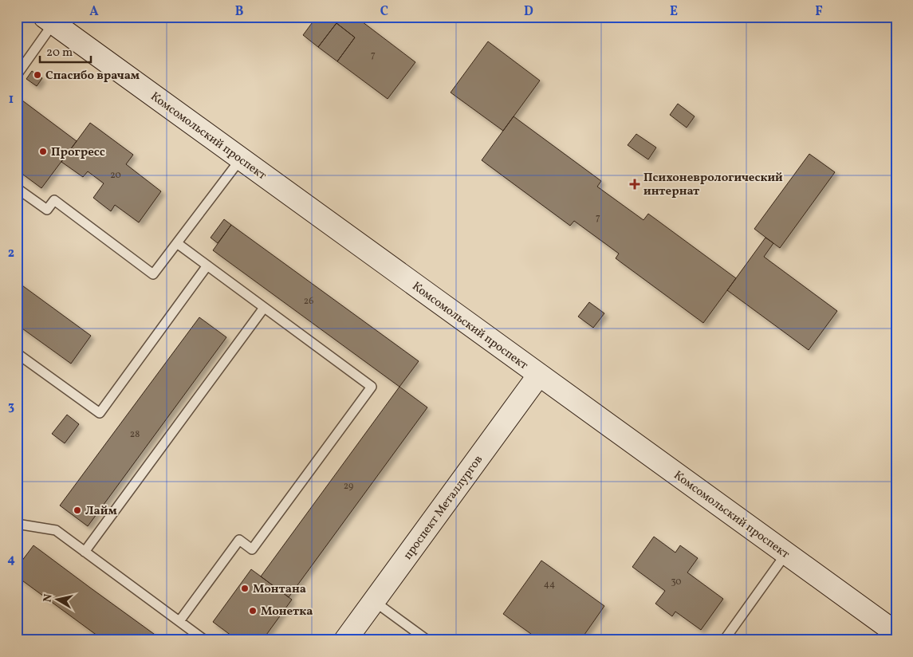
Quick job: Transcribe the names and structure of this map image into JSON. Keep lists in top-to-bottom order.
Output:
{
  "streets": {
    "street": ["Комсомольский проспект", "проспект Металлургов"]
  },
  "crossings": [
    ["Комсомольский проспект", "проспект Металлургов"]
  ],
  "places": {
    "other": [
      "Спасибо врачам",
      "Прогресс",
      "Лайм",
      "Монтана",
      "Монетка"
    ],
    "health": ["Психоневрологический интернат"]
  },
  "house_numbers": [
    "7",
    "20",
    "7",
    "26",
    "28",
    "29",
    "30",
    "44"
  ],
  "scale_bar": "20 m",
  "north": "left",
  "grid": {
    "columns": [
      "A",
      "B",
      "C",
      "D",
      "E",
      "F"
    ],
    "rows": [
      "1",
      "2",
      "3",
      "4"
    ]
  }
}
